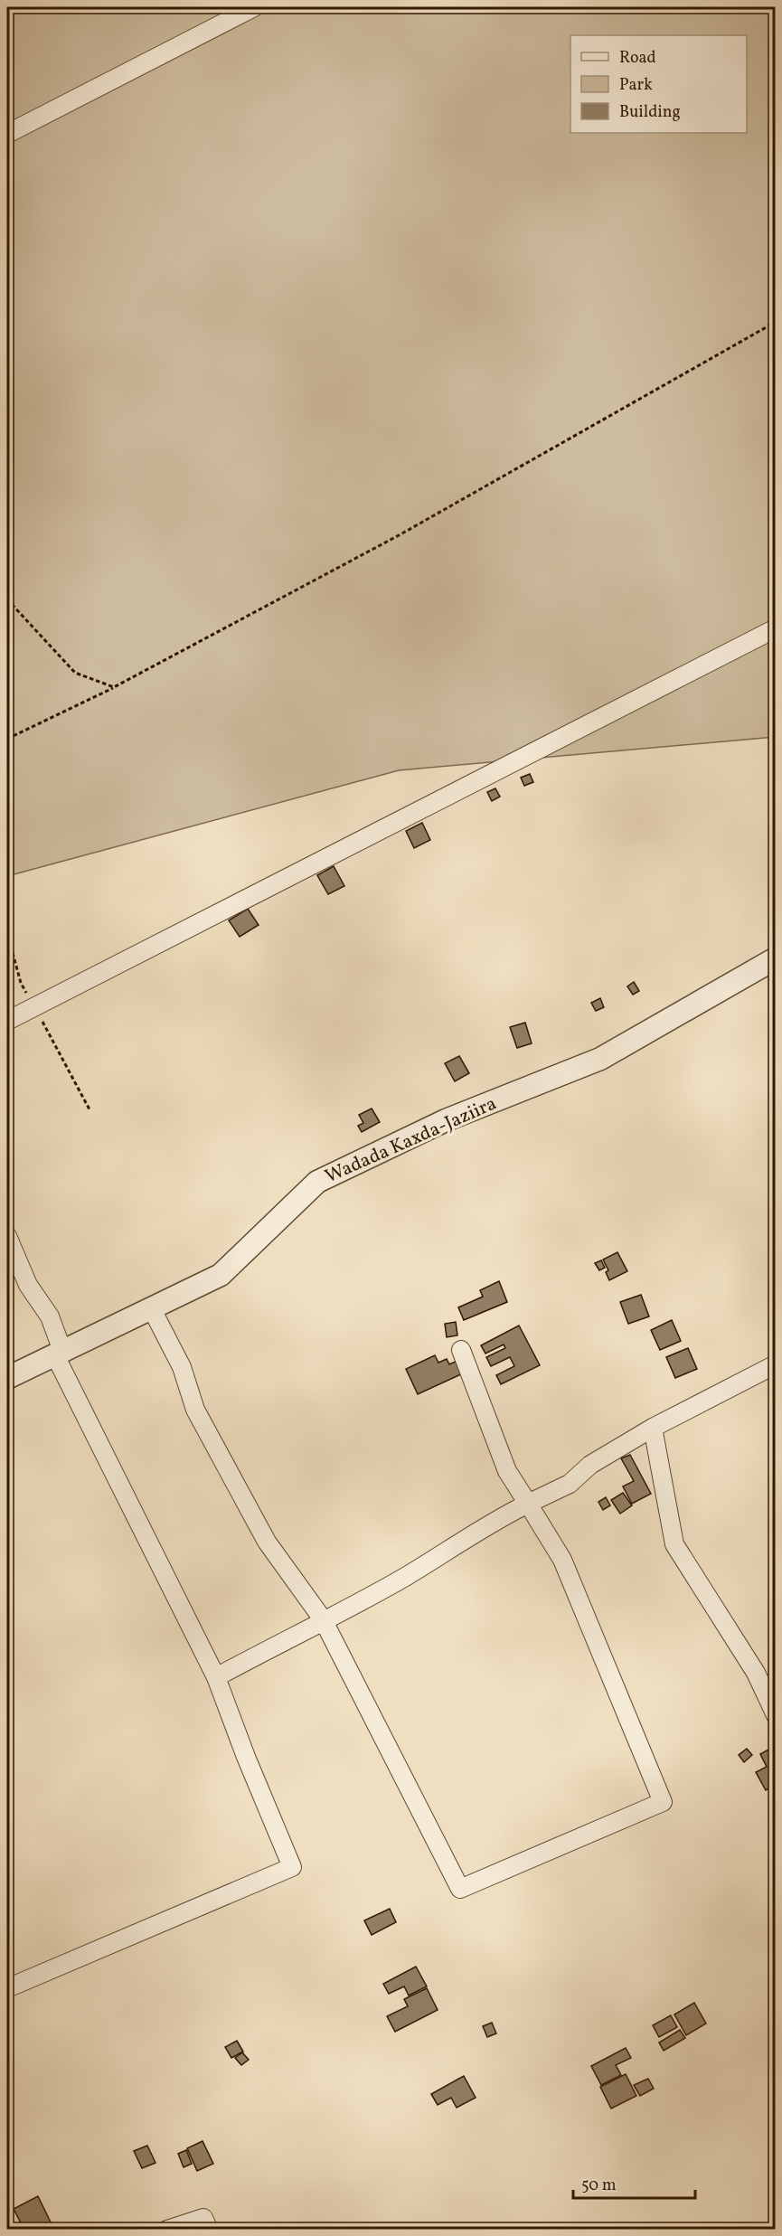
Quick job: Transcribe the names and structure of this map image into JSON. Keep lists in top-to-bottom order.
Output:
{
  "streets": {
    "street": ["Wadada Kaxda-Jaziira"]
  },
  "legend": ["Road", "Park", "Building"],
  "scale_bar": "50 m"
}
